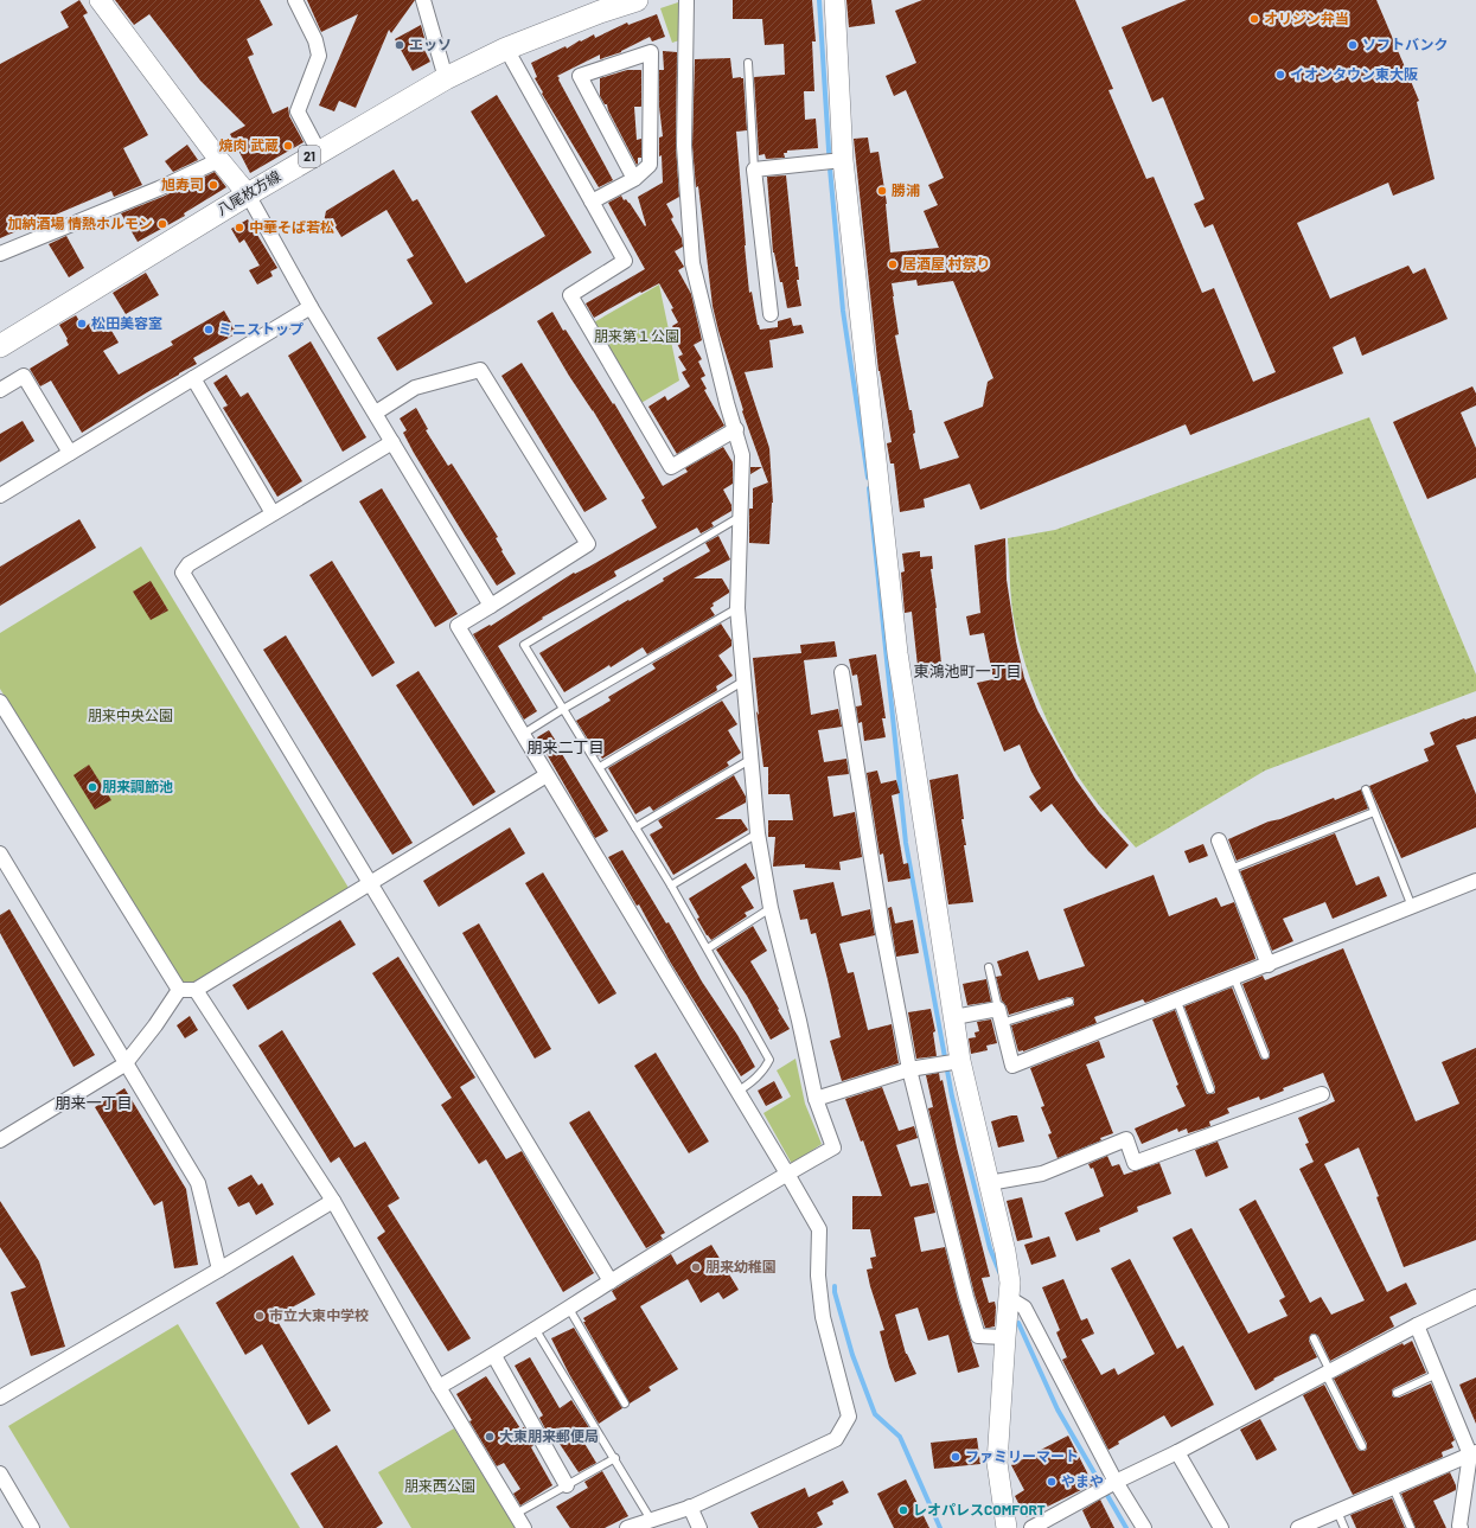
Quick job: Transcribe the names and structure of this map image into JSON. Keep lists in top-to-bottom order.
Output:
{
  "streets": {
    "main road": ["21", "八尾枚方線"]
  },
  "districts": ["東鴻池町一丁目", "朋来二丁目", "朋来一丁目"],
  "parks": ["朋来第１公園", "朋来中央公園", "朋来西公園"],
  "places": [
    "オリジン弁当",
    "エッソ",
    "ソフトバンク",
    "イオンタウン東大阪",
    "焼肉 武蔵",
    "旭寿司",
    "勝浦",
    "加納酒場 情熱ホルモン",
    "中華そば若松",
    "居酒屋 村祭り",
    "松田美容室",
    "ミニストップ",
    "朋来調節池",
    "朋来幼稚園",
    "市立大東中学校",
    "大東朋来郵便局",
    "ファミリーマート",
    "やまや",
    "レオパレスCOMFORT"
  ]
}
